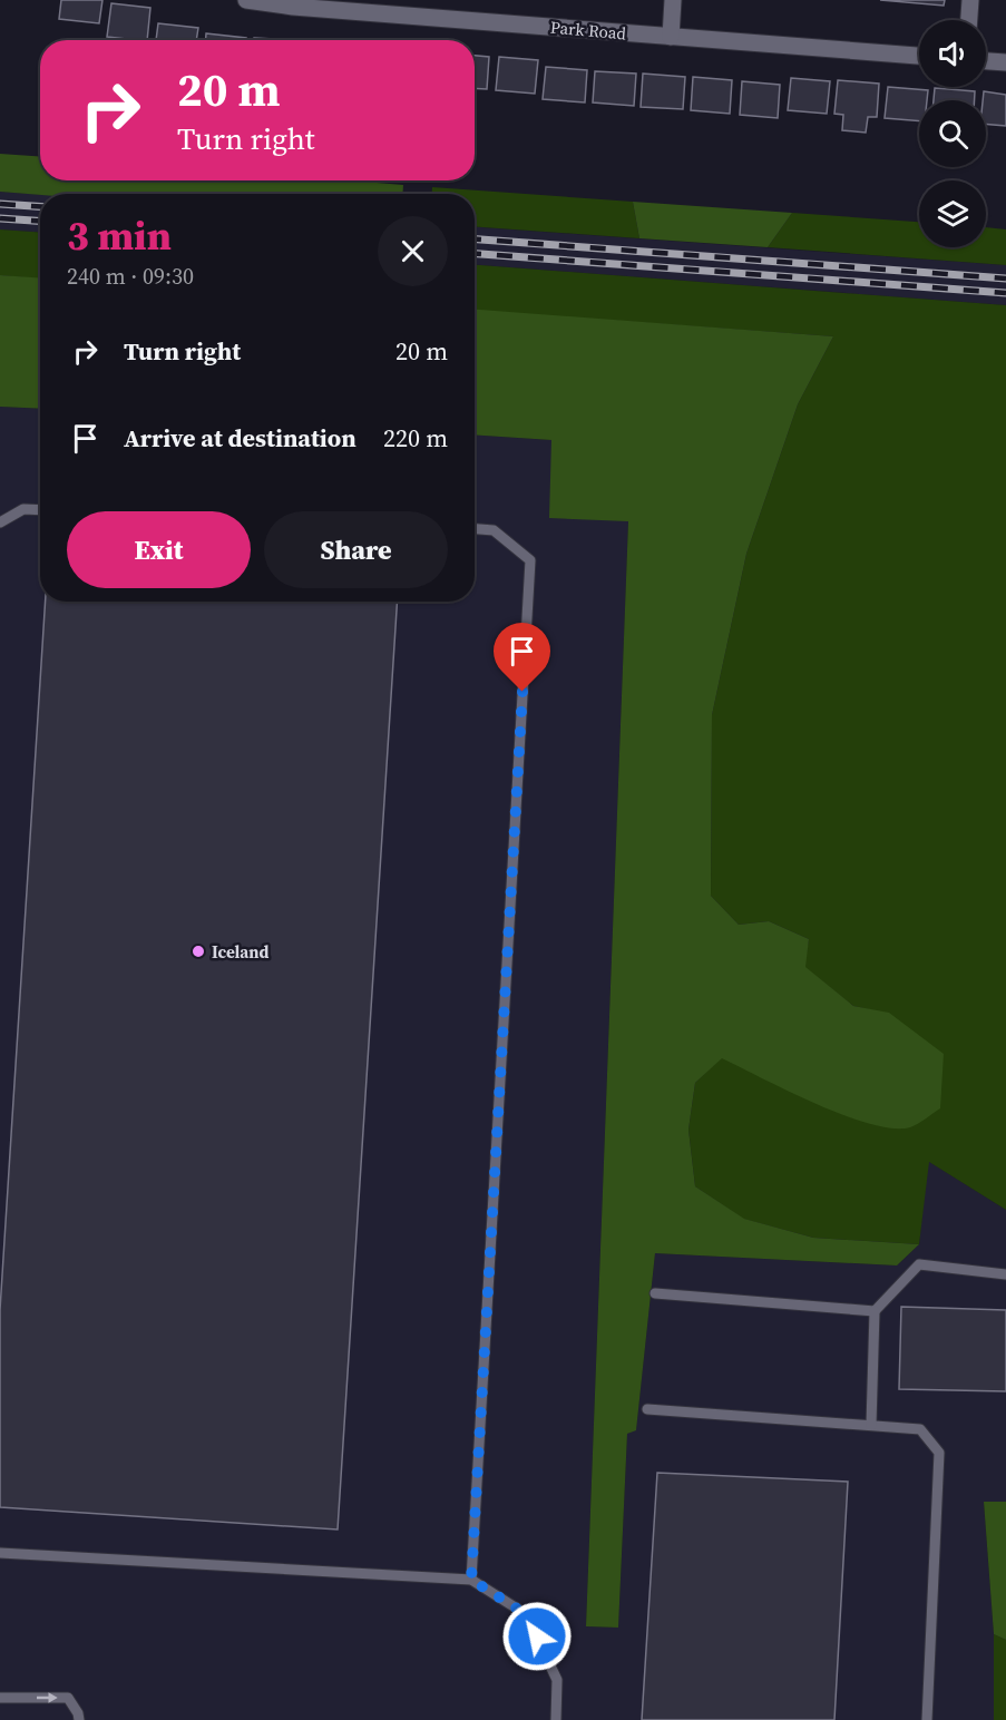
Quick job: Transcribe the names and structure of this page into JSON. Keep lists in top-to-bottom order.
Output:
{
  "streets": {
    "street": ["Park Road"]
  },
  "places": ["Iceland"],
  "page": {
    "turn": ["20 m", "Turn right"],
    "heading": ["3 min", "240 m · 09:30"],
    "list": [
      {
        "name": "Turn right",
        "value": "20 m"
      },
      {
        "name": "Arrive at destination",
        "value": "220 m"
      }
    ],
    "buttons": ["Exit", "Share"]
  }
}
